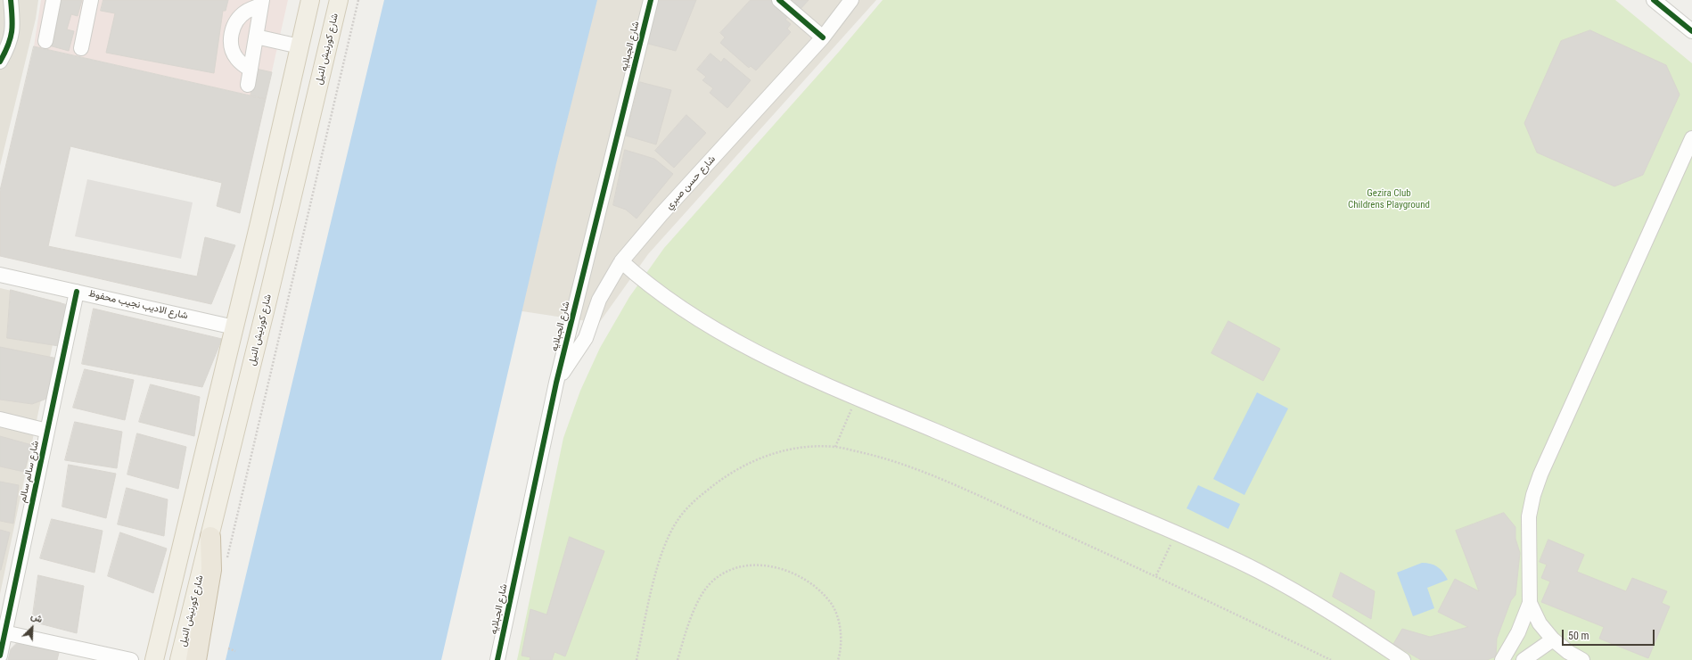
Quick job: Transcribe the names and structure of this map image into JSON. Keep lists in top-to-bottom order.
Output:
{
  "streets": {
    "main road": ["شارع كورنيش النيل"],
    "street": [
      "شارع الجبلايه",
      "شارع حسن صبري",
      "شارع الاديب نجيب محفوظ",
      "شارع سالم سالم"
    ]
  },
  "crossings": [
    ["شارع الجبلايه", "شارع حسن صبري"],
    ["شارع الاديب نجيب محفوظ", "شارع سالم سالم"]
  ],
  "parks": ["Gezira Club Childrens Playground"],
  "scale_bar": "50 m",
  "north": "top right"
}
